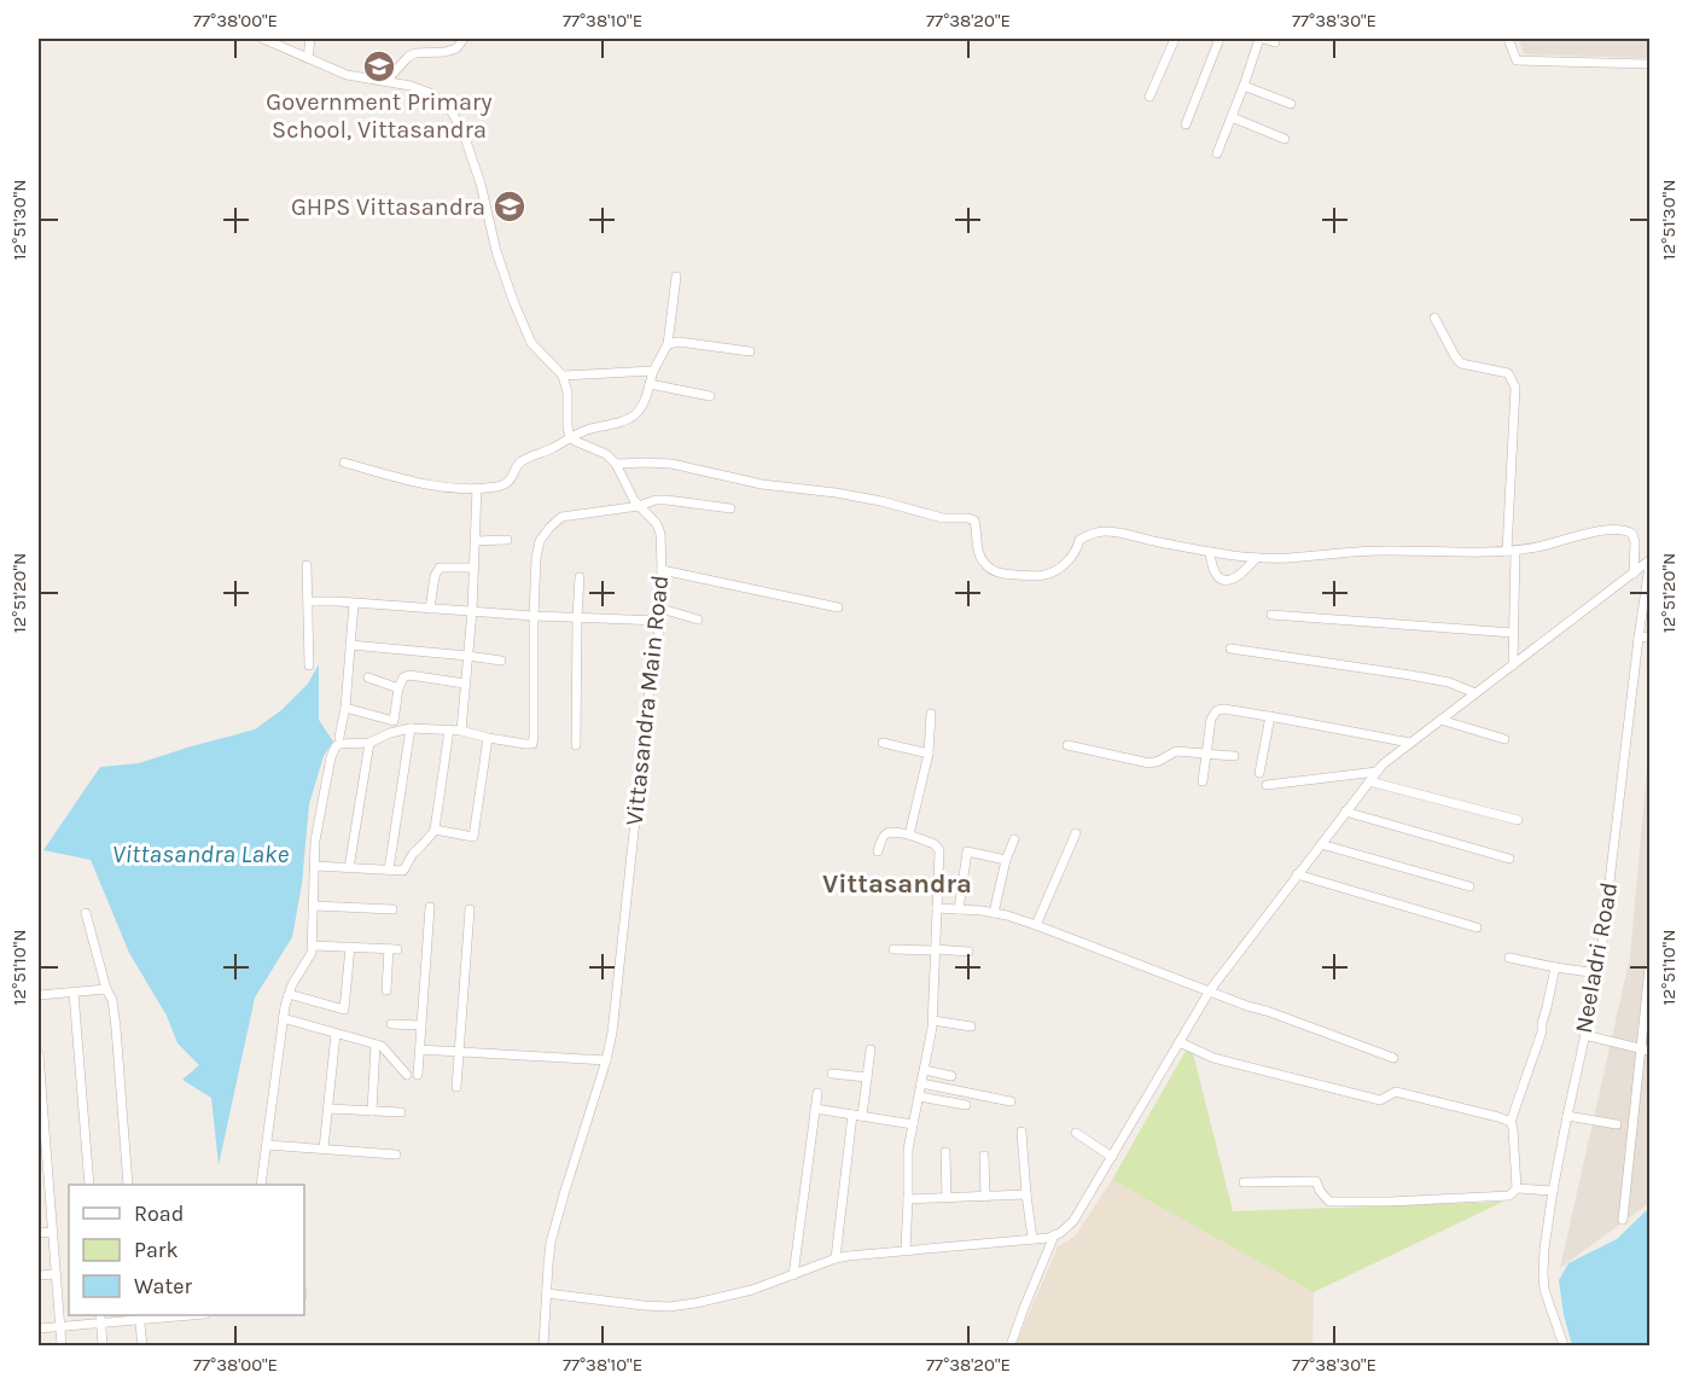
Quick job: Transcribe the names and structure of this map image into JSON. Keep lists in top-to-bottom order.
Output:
{
  "streets": {
    "street": ["Vittasandra Main Road", "Neeladri Road"]
  },
  "districts": ["Vittasandra"],
  "water": ["Vittasandra Lake"],
  "places": {
    "school or university": ["Government Primary School, Vittasandra", "GHPS Vittasandra"]
  },
  "legend": ["Road", "Park", "Water"],
  "coordinates": [
    "77°38'00\"E",
    "77°38'10\"E",
    "77°38'20\"E",
    "77°38'30\"E",
    "12°51'30\"N",
    "12°51'20\"N",
    "12°51'10\"N"
  ]
}
